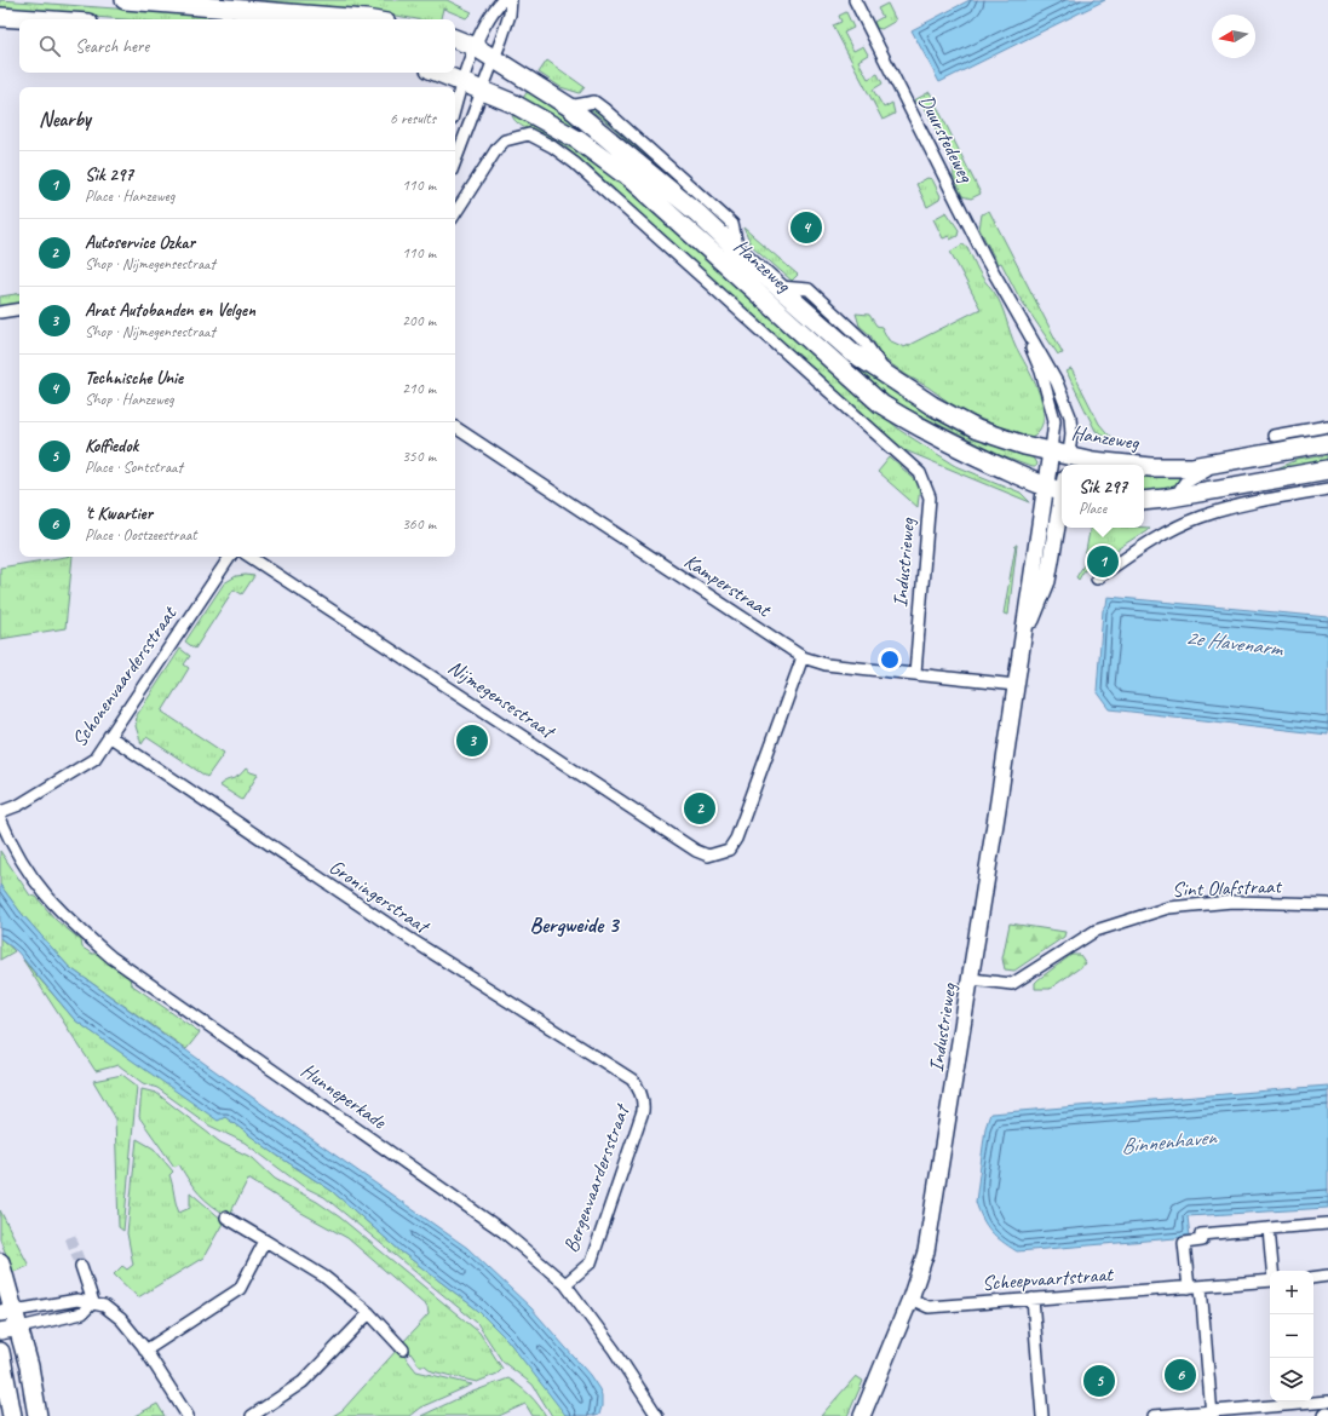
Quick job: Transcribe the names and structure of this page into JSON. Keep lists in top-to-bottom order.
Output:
{
  "streets": {
    "main road": ["Hanzeweg"],
    "street": [
      "Duurstedeweg",
      "Industrieweg",
      "Kamperstraat",
      "Schonenvaardersstraat",
      "Nijmegensestraat",
      "Sint Olafstraat",
      "Groningerstraat",
      "Hunneperkade",
      "Bergenvaardersstraat",
      "Scheepvaartstraat"
    ]
  },
  "crossings": [
    ["Duurstedeweg", "Hanzeweg"],
    ["Duurstedeweg", "Industrieweg"],
    ["Hanzeweg", "Industrieweg"],
    ["Industrieweg", "Kamperstraat"],
    ["Industrieweg", "Sint Olafstraat"],
    ["Industrieweg", "Scheepvaartstraat"],
    ["Kamperstraat", "Nijmegensestraat"],
    ["Schonenvaardersstraat", "Groningerstraat"],
    ["Groningerstraat", "Bergenvaardersstraat"],
    ["Hunneperkade", "Bergenvaardersstraat"]
  ],
  "districts": ["Bergweide 3"],
  "water": ["2e Havenarm", "Binnenhaven"],
  "north": "left",
  "page": {
    "search": "Search here",
    "heading": ["Nearby", "6 results"],
    "list": [
      {
        "mark": "1",
        "name": "Sik 297",
        "note": "Place · Hanzeweg",
        "value": "110 m"
      },
      {
        "mark": "2",
        "name": "Autoservice Ozkar",
        "note": "Shop · Nijmegensestraat",
        "value": "110 m"
      },
      {
        "mark": "3",
        "name": "Arat Autobanden en Velgen",
        "note": "Shop · Nijmegensestraat",
        "value": "200 m"
      },
      {
        "mark": "4",
        "name": "Technische Unie",
        "note": "Shop · Hanzeweg",
        "value": "210 m"
      },
      {
        "mark": "5",
        "name": "Koffiedok",
        "note": "Place · Sontstraat",
        "value": "350 m"
      },
      {
        "mark": "6",
        "name": "'t Kwartier",
        "note": "Place · Oostzeestraat",
        "value": "360 m"
      }
    ],
    "pins": [
      "4",
      "1",
      "3",
      "2",
      "6",
      "5"
    ],
    "popup": ["Sik 297", "Place"],
    "map_buttons": ["+", "−"]
  }
}
